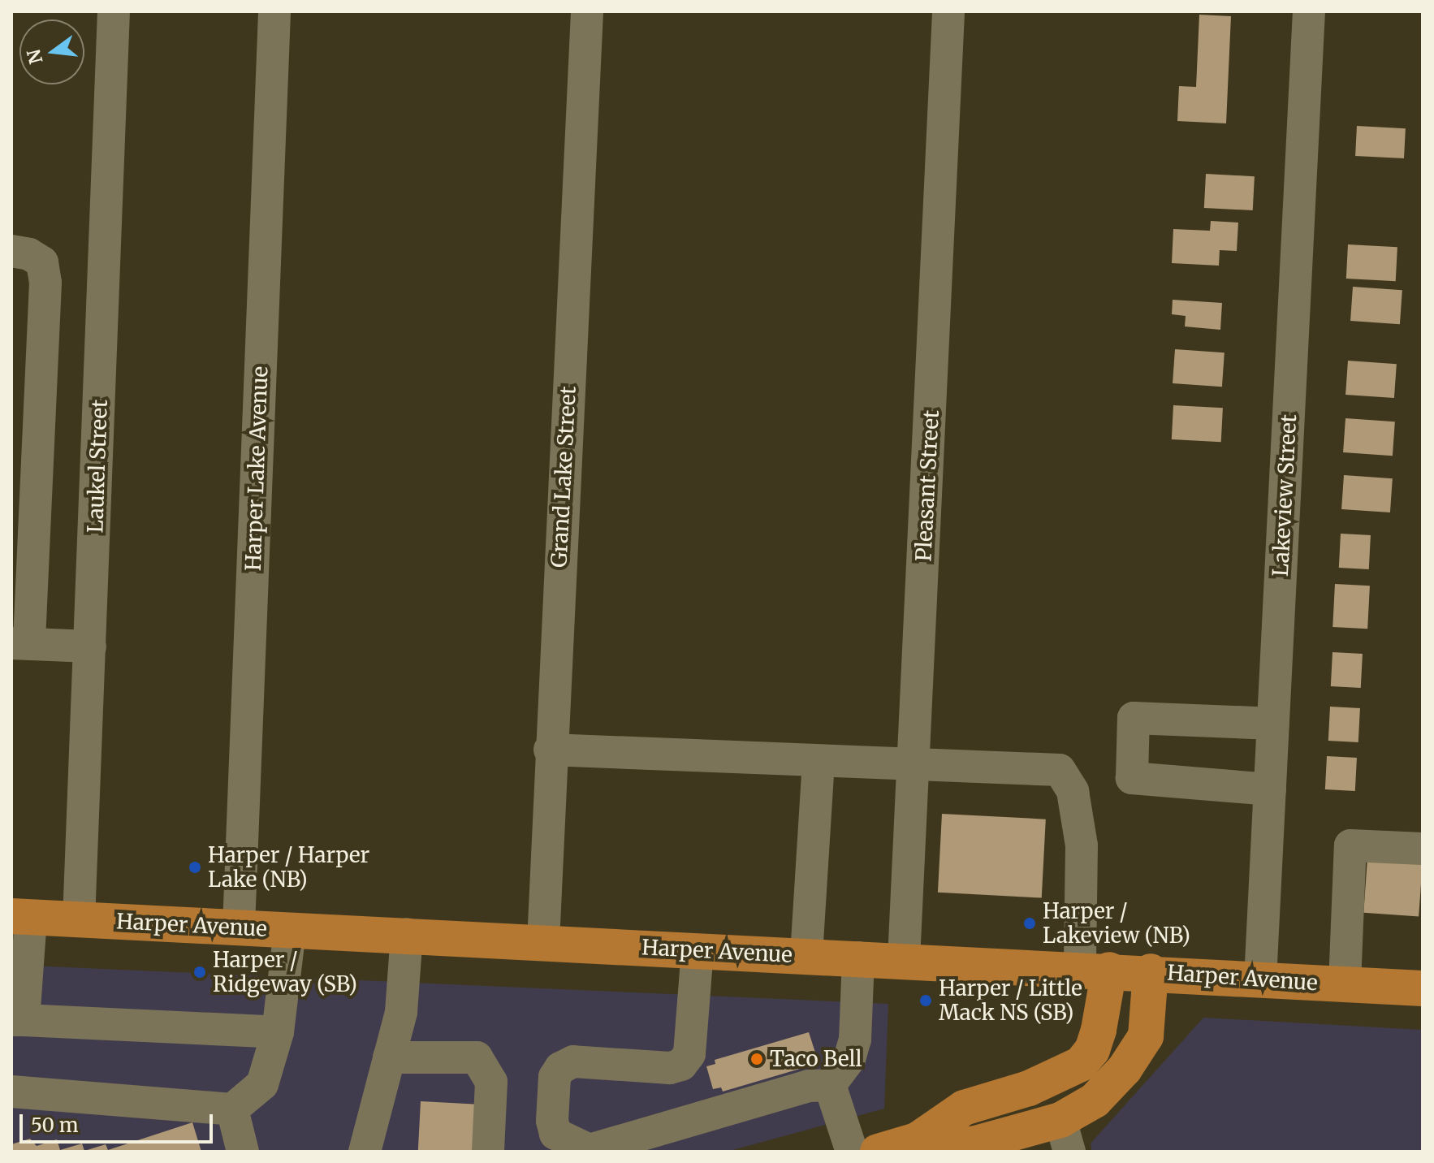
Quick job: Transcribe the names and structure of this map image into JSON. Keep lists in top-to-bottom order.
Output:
{
  "streets": {
    "main road": ["Harper Avenue"],
    "street": [
      "Laukel Street",
      "Harper Lake Avenue",
      "Grand Lake Street",
      "Pleasant Street",
      "Lakeview Street"
    ]
  },
  "crossings": [
    ["Laukel Street", "Harper Avenue"],
    ["Harper Lake Avenue", "Harper Avenue"],
    ["Grand Lake Street", "Harper Avenue"],
    ["Pleasant Street", "Harper Avenue"],
    ["Lakeview Street", "Harper Avenue"]
  ],
  "places": [
    "Harper / Harper Lake (NB)",
    "Harper / Lakeview (NB)",
    "Harper / Ridgeway (SB)",
    "Harper / Little Mack NS (SB)",
    "Taco Bell"
  ],
  "scale_bar": "50 m",
  "north": "left"
}
